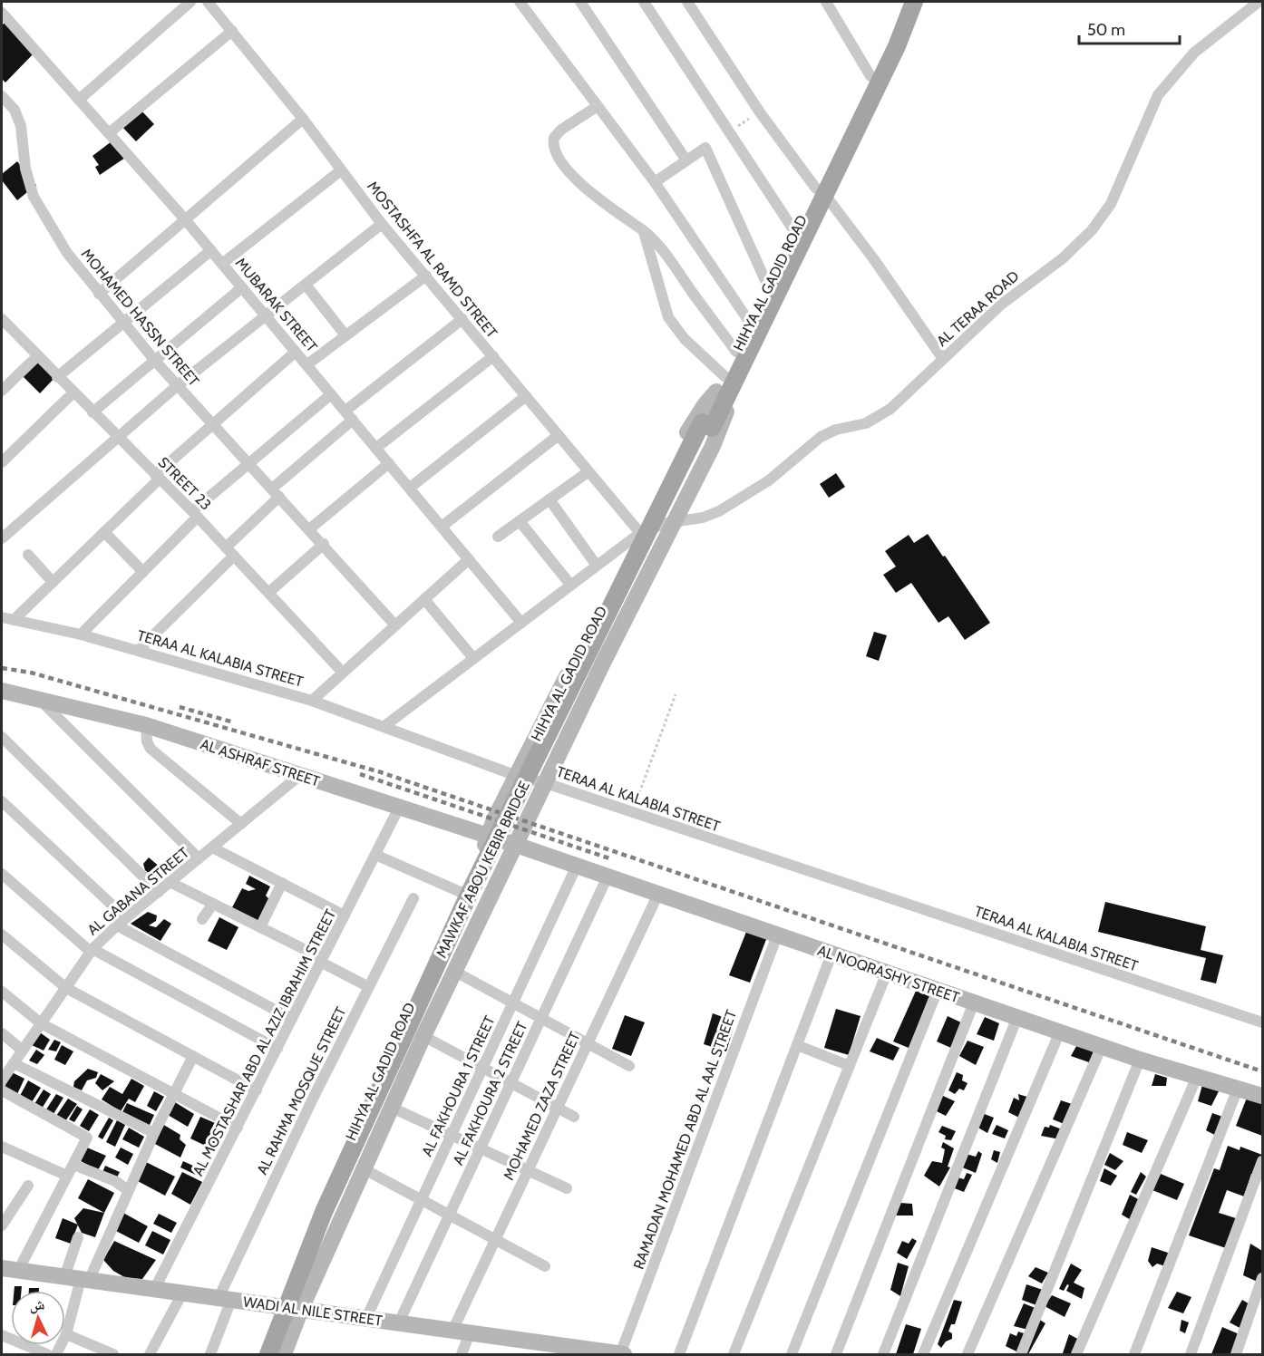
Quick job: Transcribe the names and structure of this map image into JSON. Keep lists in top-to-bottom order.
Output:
{
  "streets": {
    "main road": ["HIHYA AL GADID ROAD", "MAWKAF ABOU KEBIR BRIDGE"],
    "street": [
      "MOSTASHFA AL RAMD STREET",
      "MUBARAK STREET",
      "AL TERAA ROAD",
      "MOHAMED HASSN STREET",
      "STREET 23",
      "TERAA AL KALABIA STREET",
      "AL ASHRAF STREET",
      "AL GABANA STREET",
      "AL NOQRASHY STREET",
      "AL MOSTASHAR ABD AL AZIZ IBRAHIM STREET",
      "AL FAKHOURA 1 STREET",
      "AL RAHMA MOSQUE STREET",
      "AL FAKHOURA 2 STREET",
      "MOHAMED ZAZA STREET",
      "RAMADAN MOHAMED ABD AL AAL STREET",
      "WADI AL NILE STREET"
    ]
  },
  "crossings": [
    ["MOSTASHFA AL RAMD STREET", "HIHYA AL GADID ROAD"],
    ["MOSTASHFA AL RAMD STREET", "AL TERAA ROAD"],
    ["HIHYA AL GADID ROAD", "AL TERAA ROAD"],
    ["HIHYA AL GADID ROAD", "TERAA AL KALABIA STREET"],
    ["HIHYA AL GADID ROAD", "AL ASHRAF STREET"],
    ["HIHYA AL GADID ROAD", "MAWKAF ABOU KEBIR BRIDGE"],
    ["HIHYA AL GADID ROAD", "AL NOQRASHY STREET"],
    ["HIHYA AL GADID ROAD", "WADI AL NILE STREET"],
    ["MUBARAK STREET", "AL TERAA ROAD"],
    ["AL TERAA ROAD", "TERAA AL KALABIA STREET"],
    ["AL ASHRAF STREET", "AL GABANA STREET"],
    ["AL ASHRAF STREET", "AL NOQRASHY STREET"],
    ["AL ASHRAF STREET", "AL MOSTASHAR ABD AL AZIZ IBRAHIM STREET"],
    ["AL NOQRASHY STREET", "AL FAKHOURA 1 STREET"],
    ["AL NOQRASHY STREET", "AL FAKHOURA 2 STREET"],
    ["AL NOQRASHY STREET", "MOHAMED ZAZA STREET"],
    ["AL NOQRASHY STREET", "RAMADAN MOHAMED ABD AL AAL STREET"],
    ["AL MOSTASHAR ABD AL AZIZ IBRAHIM STREET", "WADI AL NILE STREET"],
    ["AL FAKHOURA 1 STREET", "WADI AL NILE STREET"],
    ["AL RAHMA MOSQUE STREET", "WADI AL NILE STREET"],
    ["AL FAKHOURA 2 STREET", "WADI AL NILE STREET"],
    ["MOHAMED ZAZA STREET", "WADI AL NILE STREET"],
    ["RAMADAN MOHAMED ABD AL AAL STREET", "WADI AL NILE STREET"]
  ],
  "scale_bar": "50 m",
  "north": "top"
}
